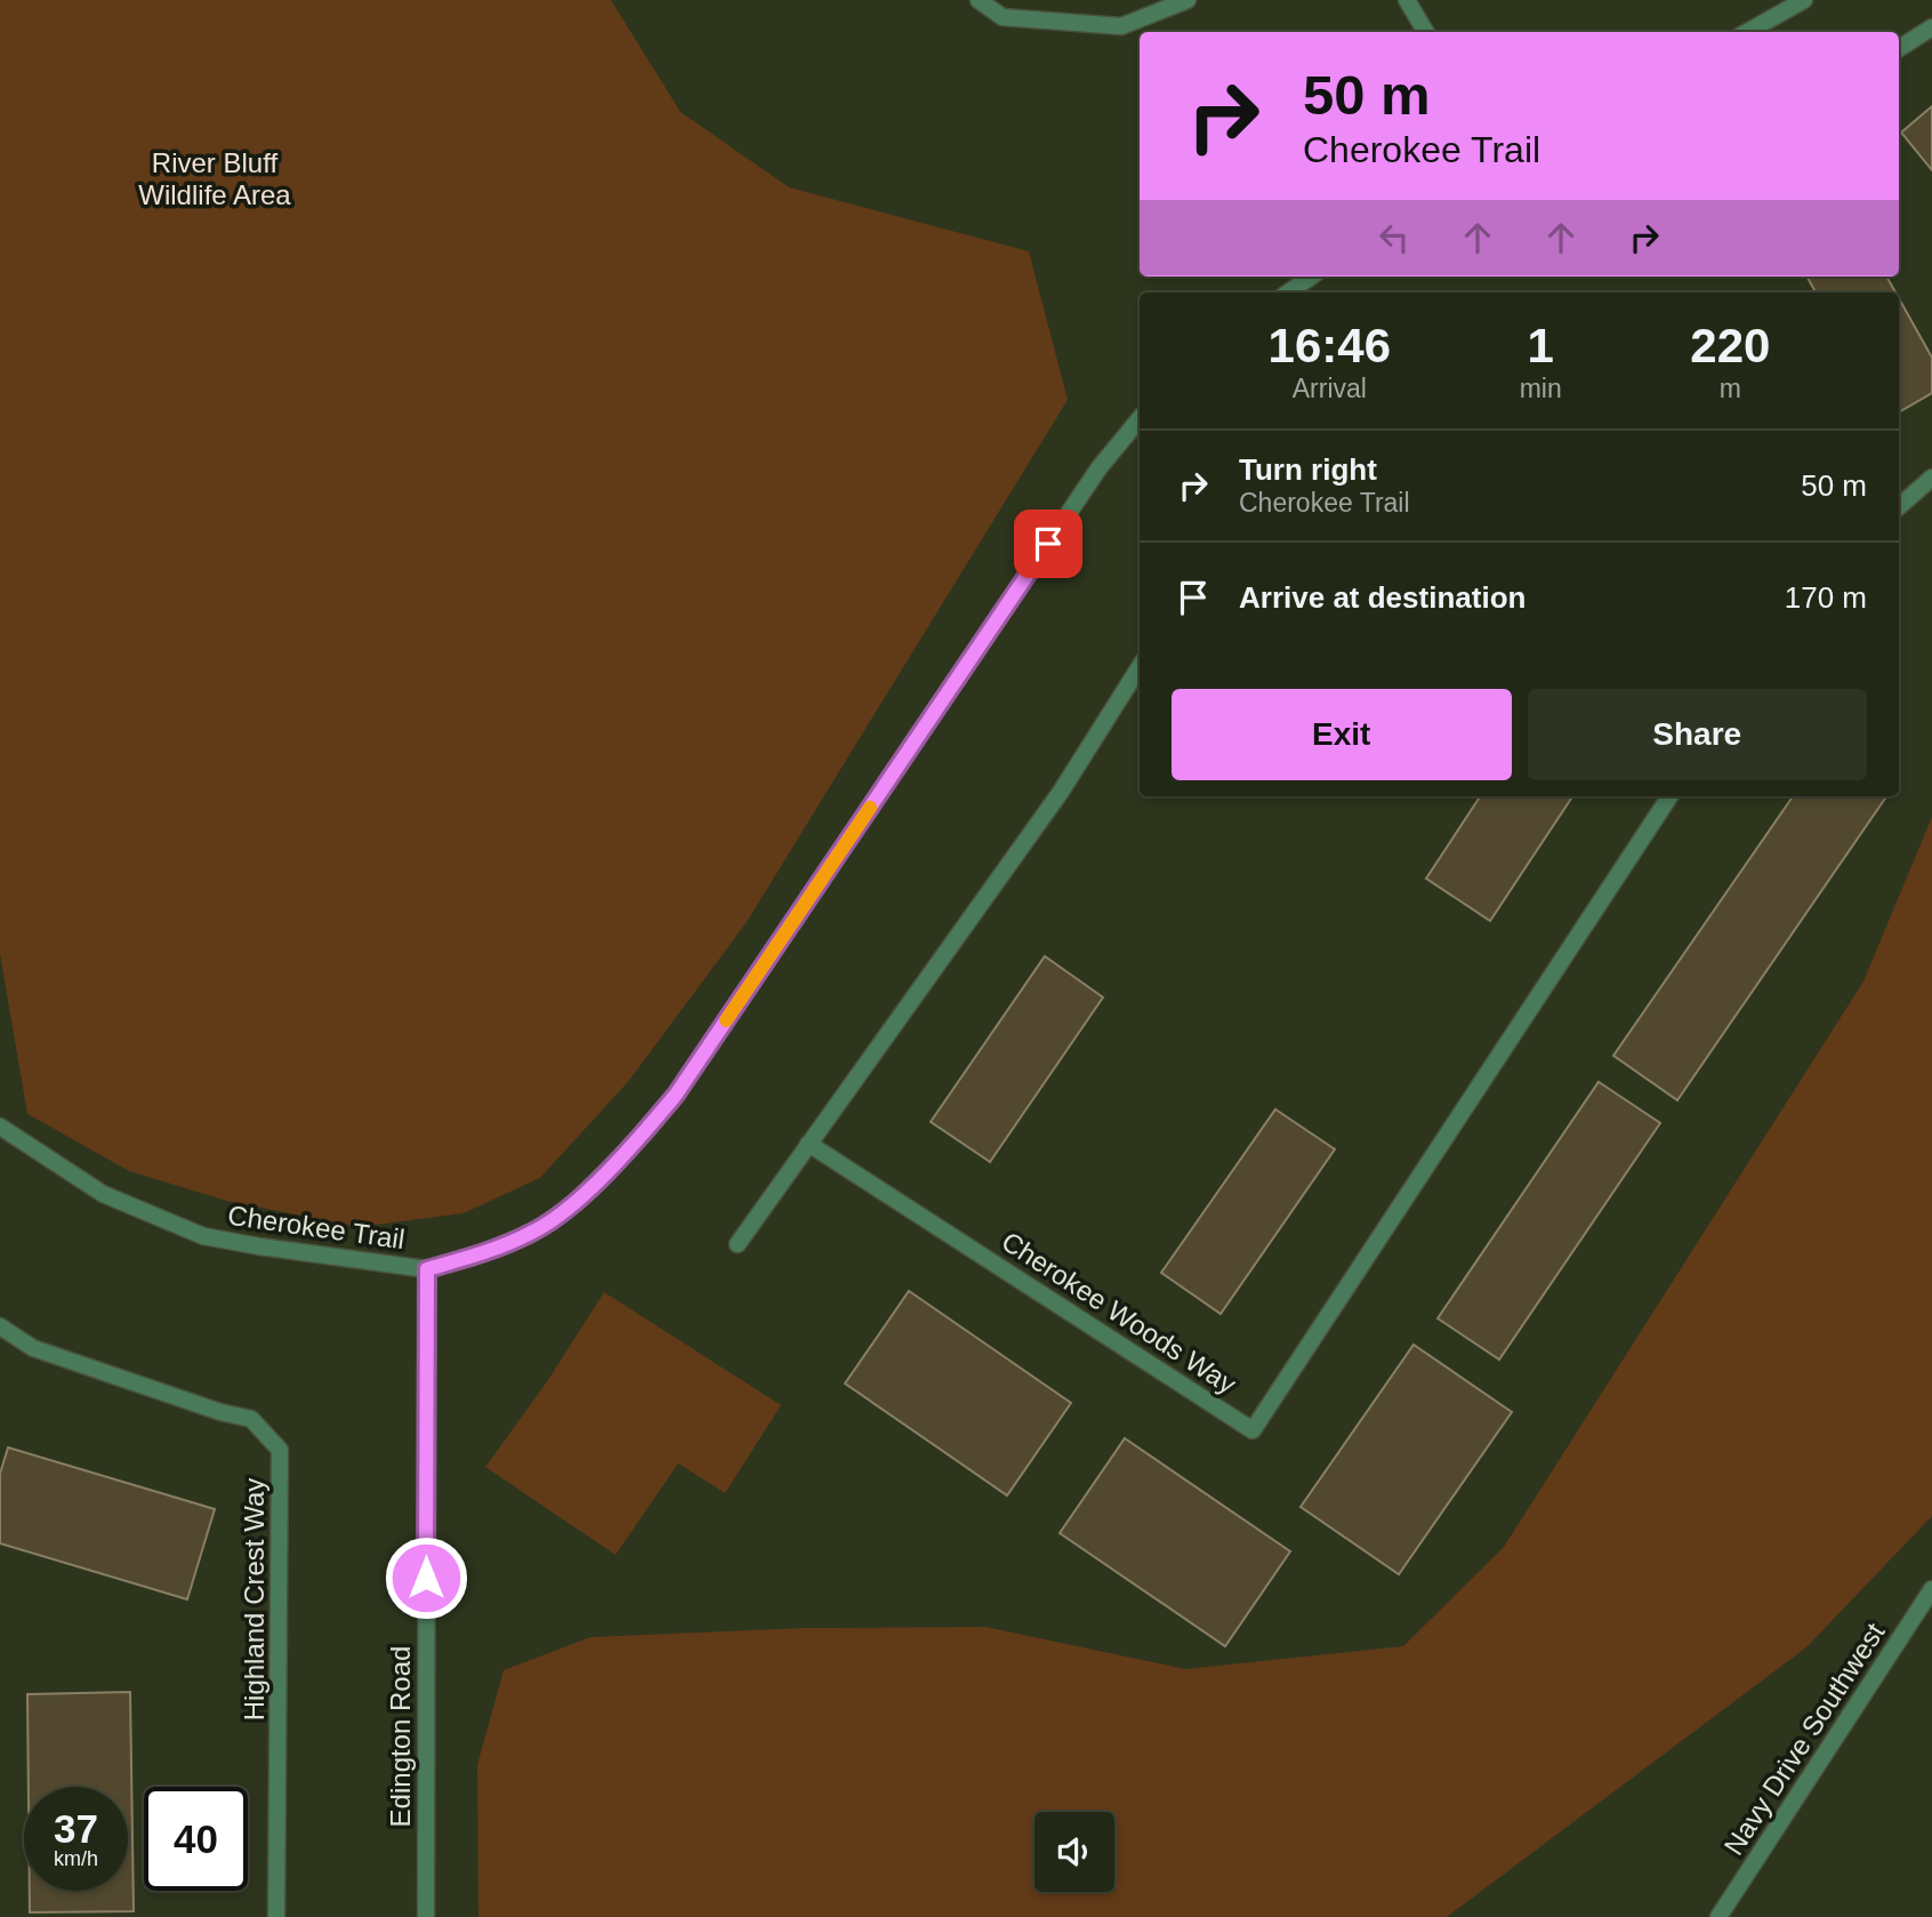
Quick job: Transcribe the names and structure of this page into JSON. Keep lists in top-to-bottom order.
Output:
{
  "streets": {
    "street": [
      "Cherokee Trail",
      "Cherokee Woods Way",
      "Highland Crest Way",
      "Edington Road",
      "Navy Drive Southwest"
    ]
  },
  "crossings": [
    ["Cherokee Trail", "Edington Road"]
  ],
  "parks": ["River Bluff Wildlife Area"],
  "page": {
    "turn": ["50 m", "Cherokee Trail"],
    "eta": [
      "16:46",
      "Arrival",
      "1",
      "min",
      "220",
      "m"
    ],
    "list": [
      {
        "name": "Turn right",
        "note": "Cherokee Trail",
        "value": "50 m"
      },
      {
        "name": "Arrive at destination",
        "value": "170 m"
      }
    ],
    "buttons": ["Exit", "Share"],
    "speed": "37 km/h",
    "limit": "40"
  }
}
